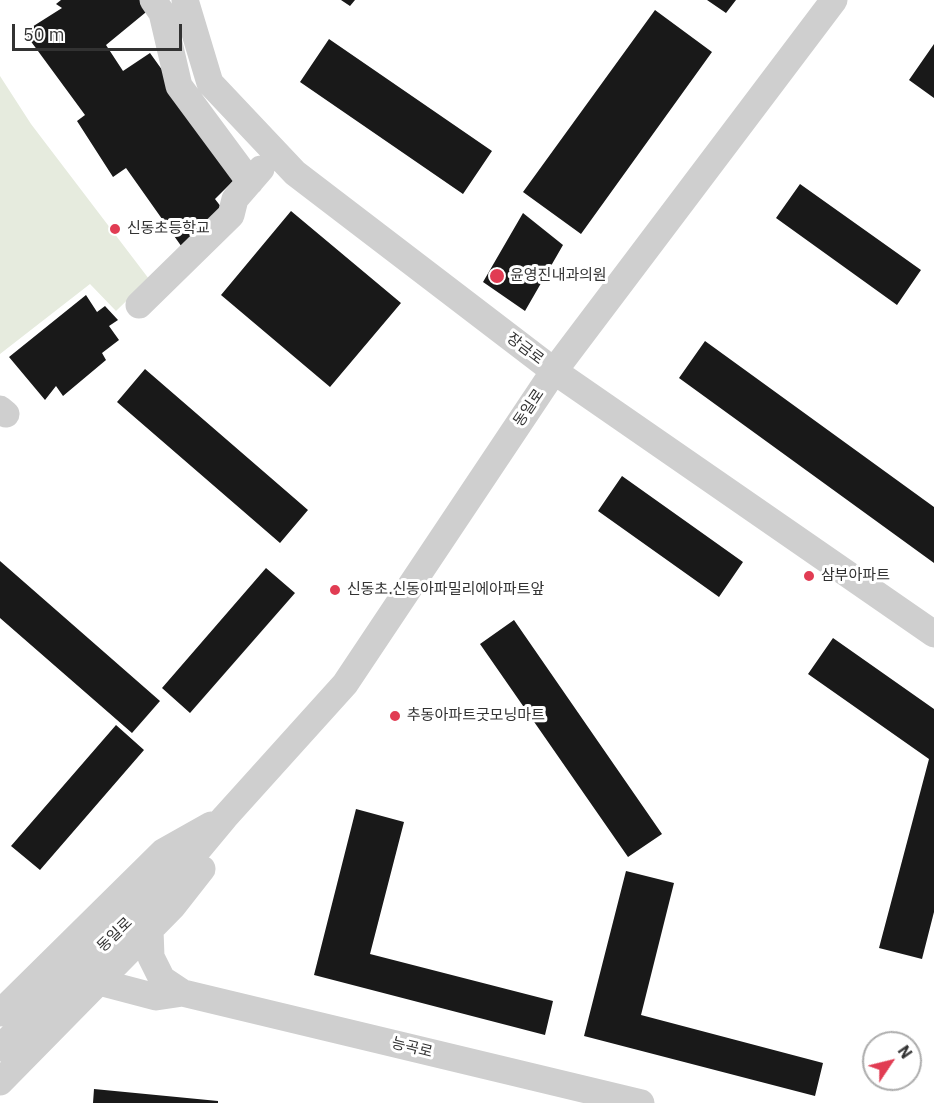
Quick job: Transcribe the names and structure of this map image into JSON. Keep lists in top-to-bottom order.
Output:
{
  "streets": {
    "street": ["장금로", "동일로", "능곡로"]
  },
  "crossings": [
    ["장금로", "동일로"]
  ],
  "places": [
    "신동초등학교",
    "윤영진내과의원",
    "삼부아파트",
    "신동초.신동아파밀리에아파트앞",
    "추동아파트굿모닝마트"
  ],
  "scale_bar": "50 m",
  "north": "top right"
}
